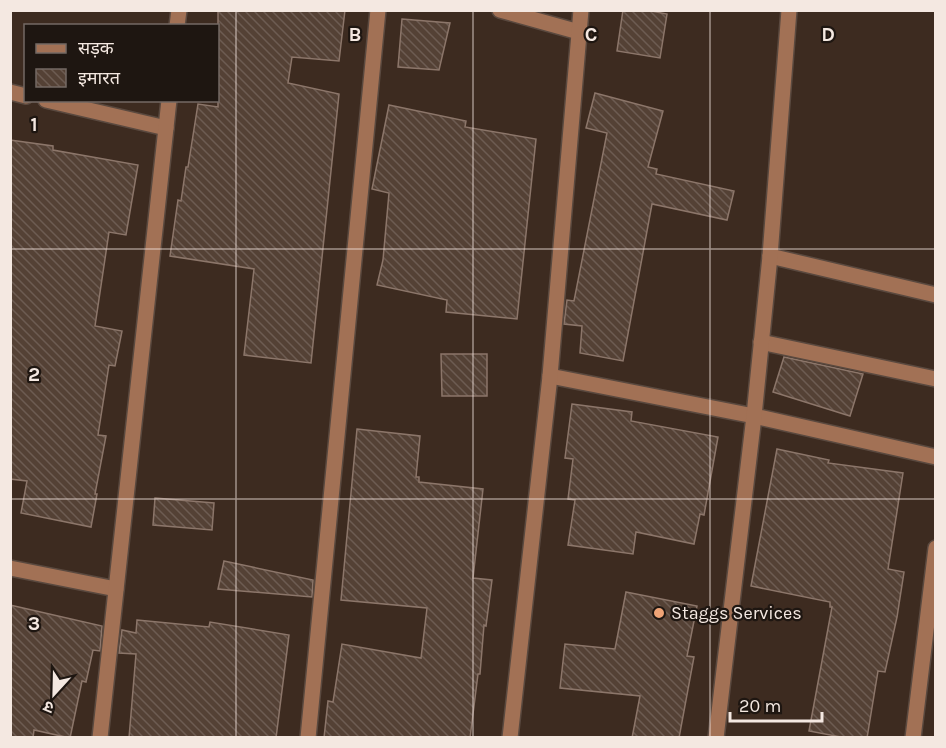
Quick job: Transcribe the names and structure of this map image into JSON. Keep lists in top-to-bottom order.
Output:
{
  "places": ["Staggs Services"],
  "legend": ["सड़क", "इमारत"],
  "scale_bar": "20 m",
  "north": "bottom",
  "grid": {
    "columns": ["B", "C", "D"],
    "rows": ["1", "2", "3"]
  }
}
